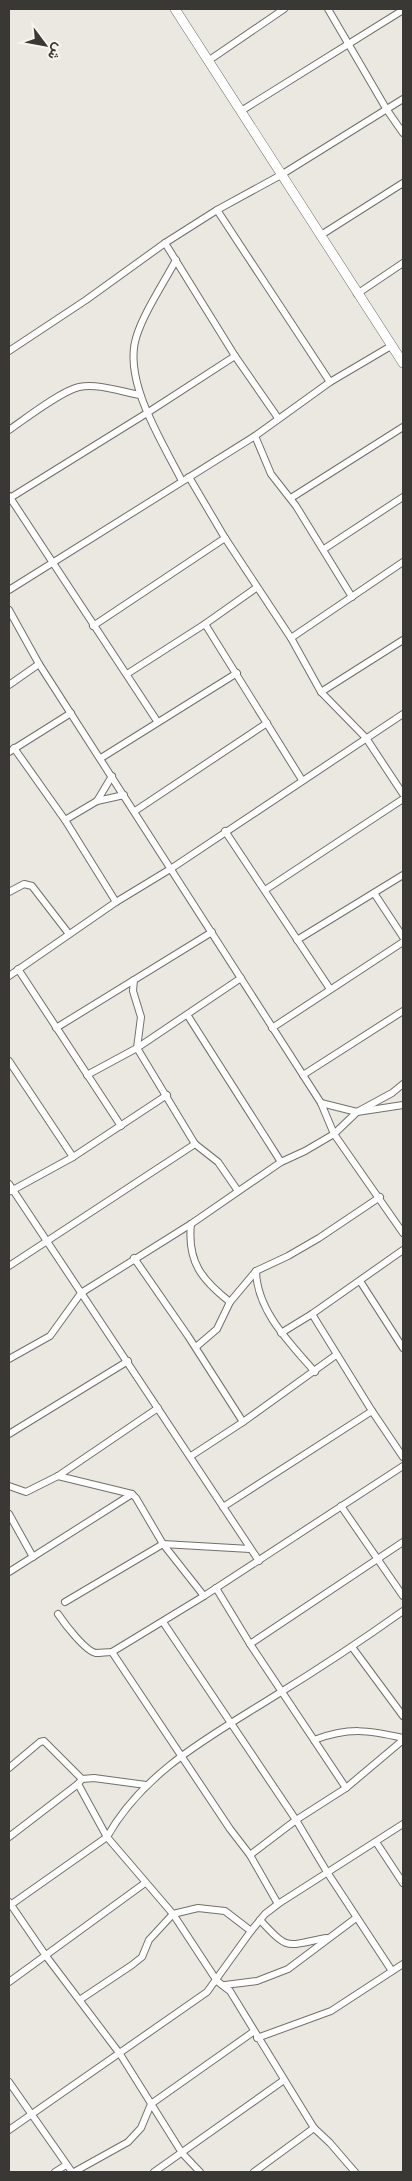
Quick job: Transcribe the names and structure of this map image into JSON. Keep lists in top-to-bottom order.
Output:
{
  "north": "bottom right"
}
